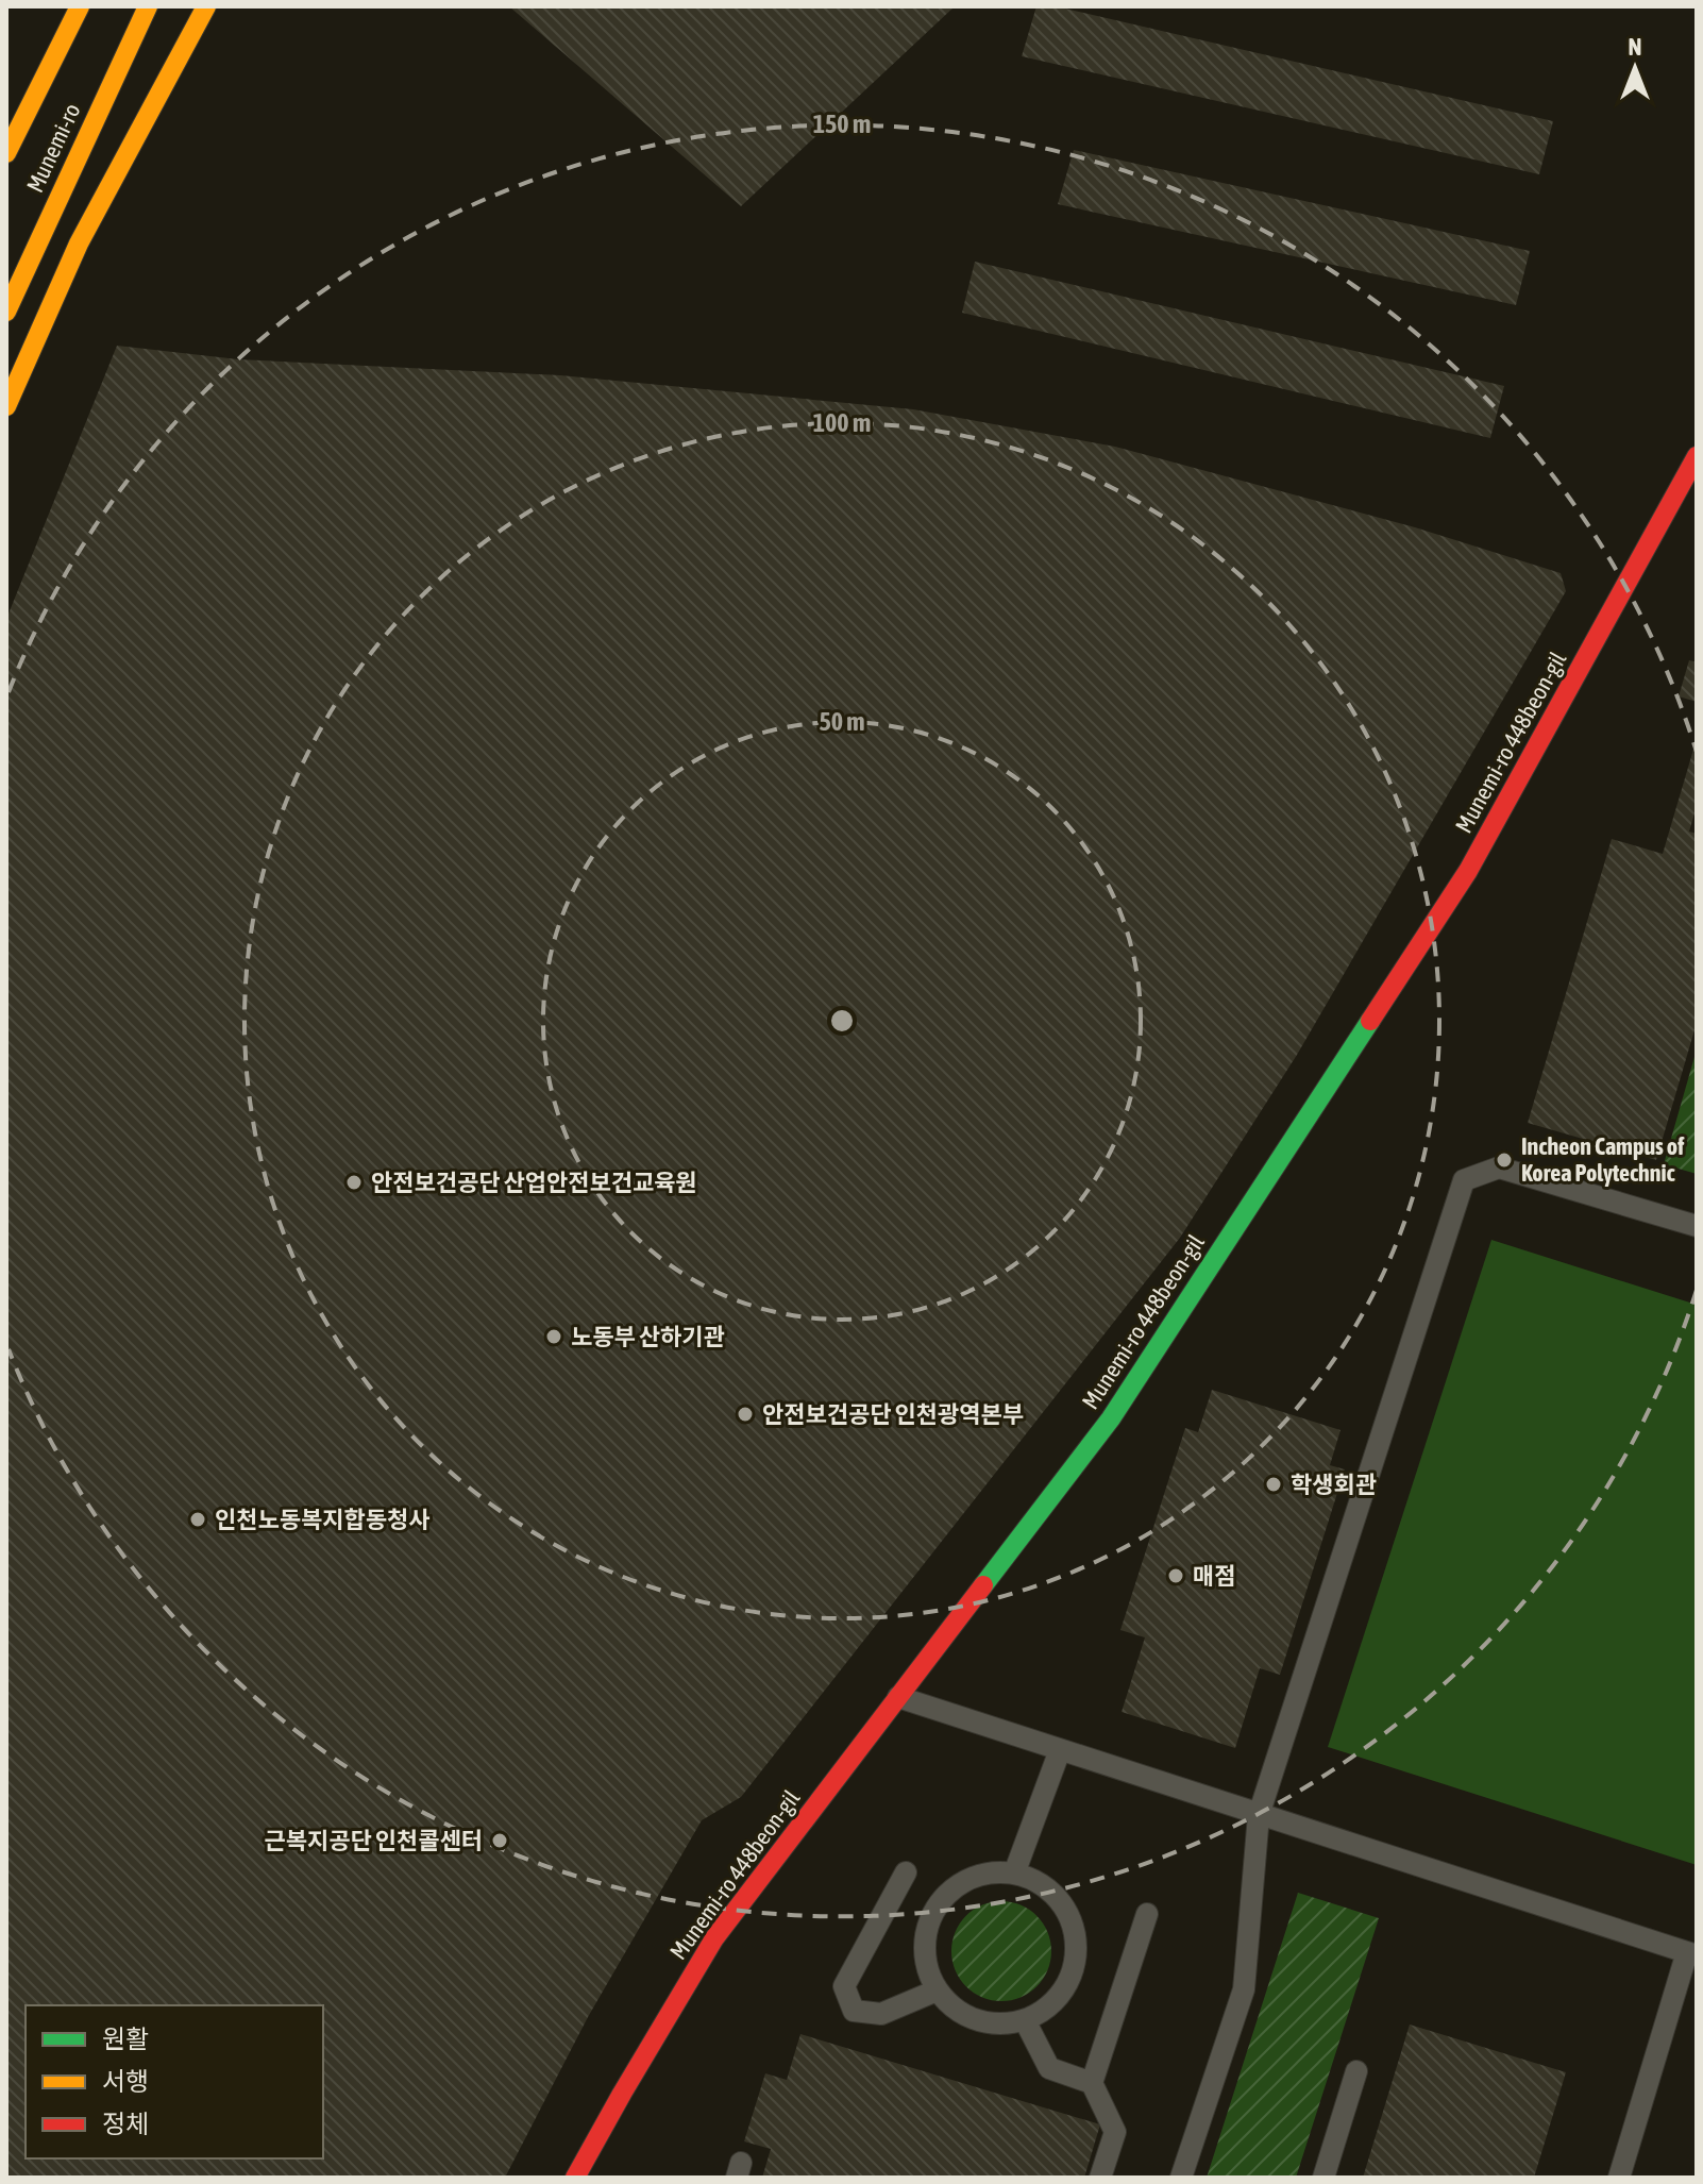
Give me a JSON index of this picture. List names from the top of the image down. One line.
{"streets":{"street":["Munemi-ro","Munemi-ro 448beon-gil"]},"places":["Incheon Campus of Korea Polytechnic","안전보건공단 산업안전보건교육원","노동부 산하기관","안전보건공단 인천광역본부","학생회관","인천노동복지합동청사","매점","근복지공단 인천콜센터"],"legend":["원활","서행","정체"],"north":"top","rings":["150 m","100 m","50 m"]}
